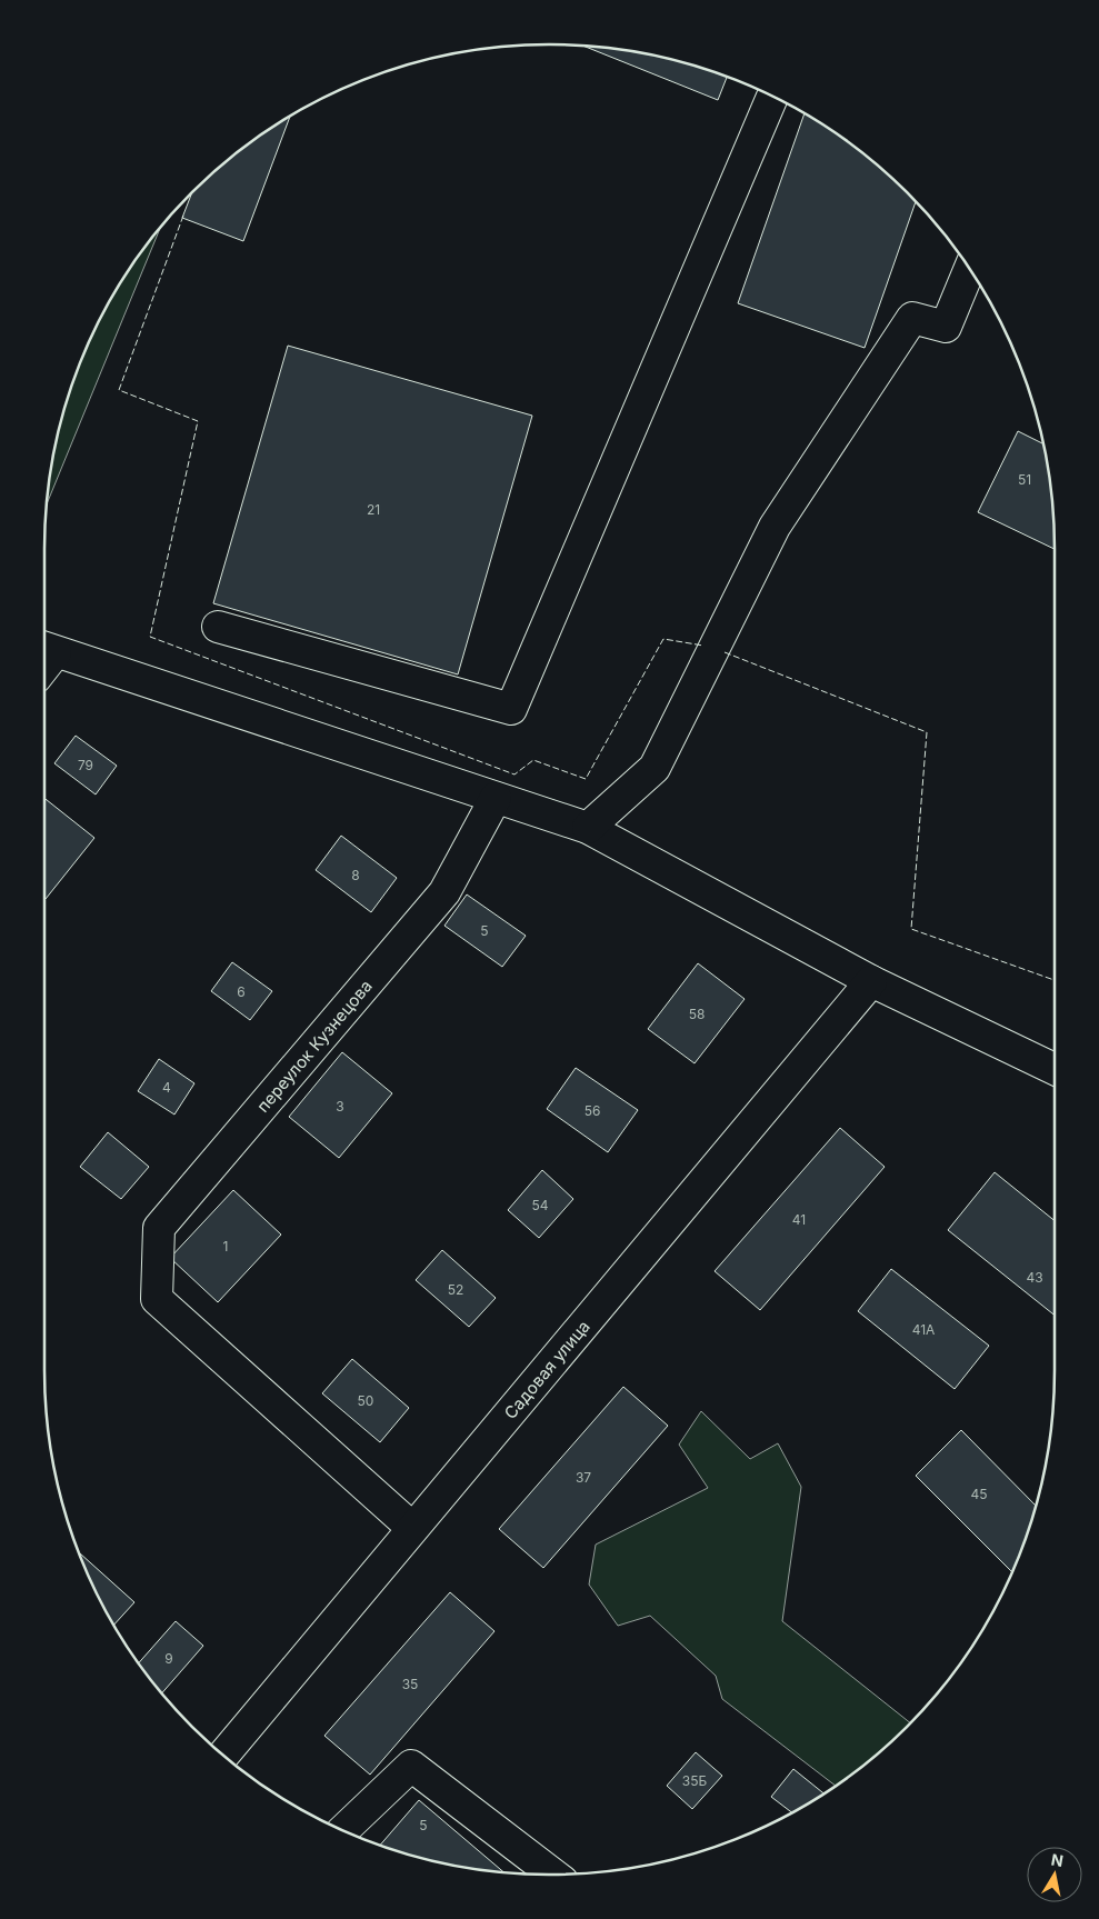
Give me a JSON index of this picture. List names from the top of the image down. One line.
{"streets":{"street":["переулок Кузнецова","Садовая улица"]},"crossings":[["переулок Кузнецова","Садовая улица"]],"house_numbers":["51","21","79","8","5","6","58","4","3","56","54","41","1","43","52","41А","50","37","45","9","35","35Б","5"],"north":"top"}
